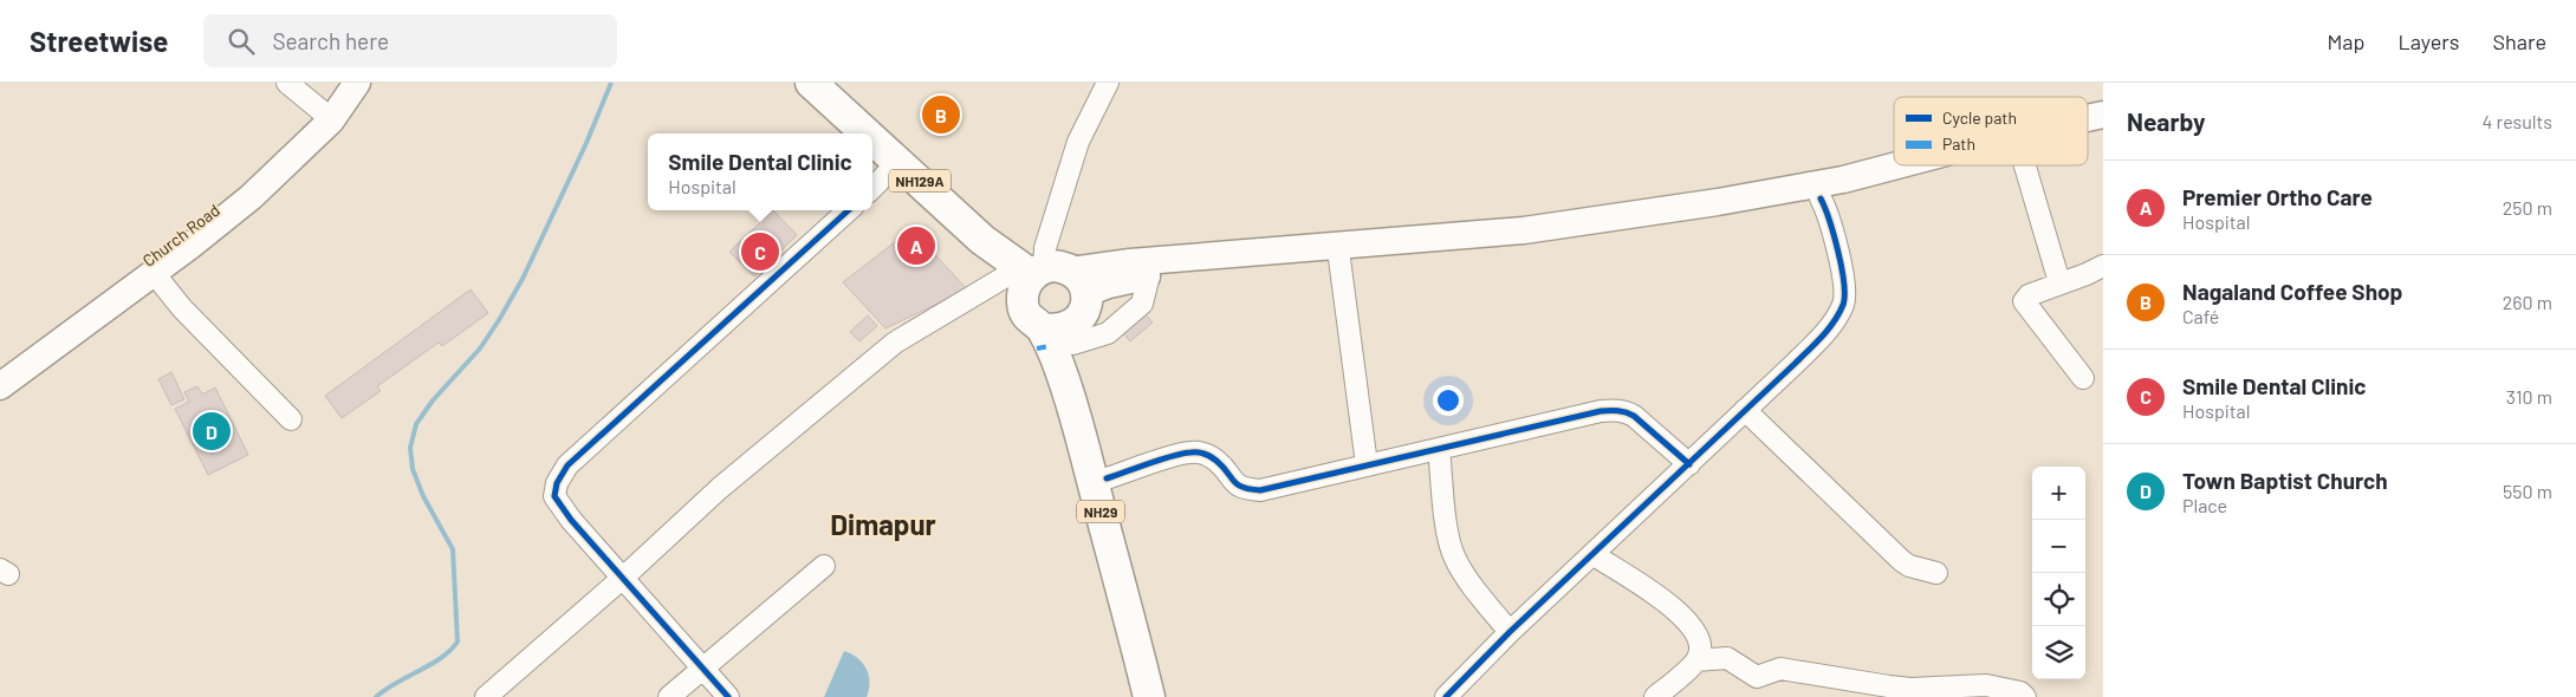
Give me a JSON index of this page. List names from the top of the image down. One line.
{"streets":{"highway":["NH129A","NH29"],"main road":["Church Road"]},"crossings":[["NH129A","NH29"]],"districts":["Dimapur"],"legend":["Cycle path","Path"],"page":{"header":"Streetwise","search":"Search here","nav":["Map","Layers","Share"],"heading":["Nearby","4 results"],"pins":["B","A","C","D"],"popup":["Smile Dental Clinic","Hospital"],"list":[{"mark":"A","name":"Premier Ortho Care","note":"Hospital","value":"250 m"},{"mark":"B","name":"Nagaland Coffee Shop","note":"Café","value":"260 m"},{"mark":"C","name":"Smile Dental Clinic","note":"Hospital","value":"310 m"},{"mark":"D","name":"Town Baptist Church","note":"Place","value":"550 m"}],"map_buttons":["+","−"]}}
